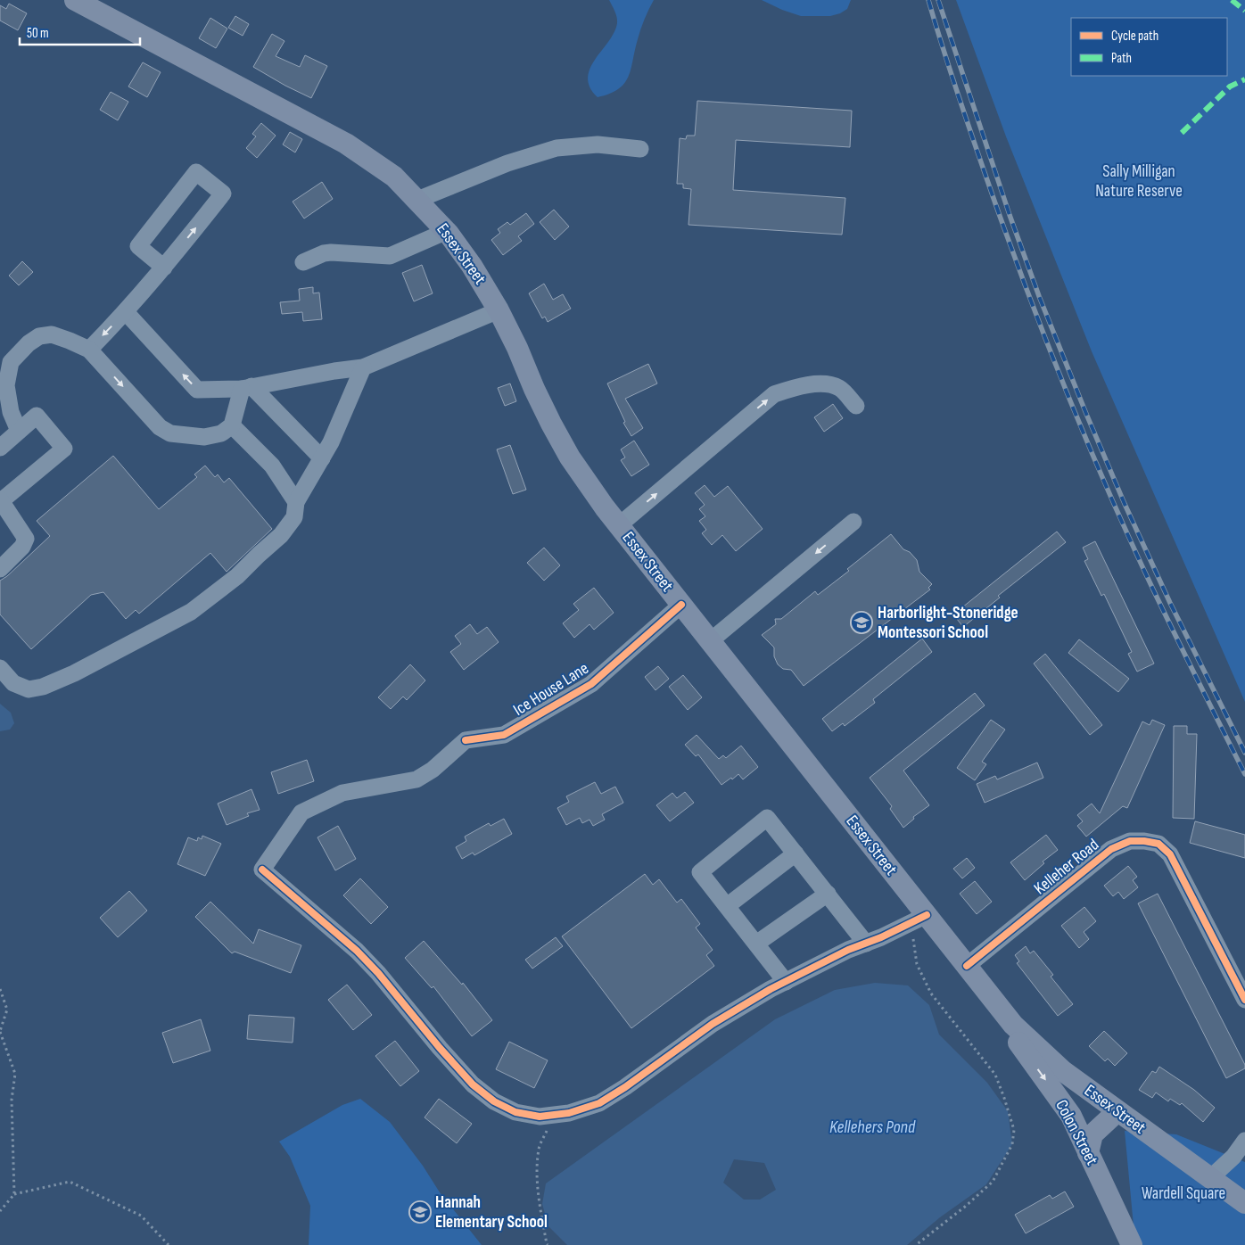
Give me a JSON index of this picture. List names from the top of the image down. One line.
{"streets":{"main road":["Essex Street","Colon Street"],"street":["Ice House Lane","Kelleher Road"]},"crossings":[["Essex Street","Ice House Lane"],["Essex Street","Kelleher Road"],["Essex Street","Colon Street"]],"one_way":["Colon Street"],"water":["Kellehers Pond"],"parks":["Sally Milligan Nature Reserve","Wardell Square"],"places":{"school or university":["Harborlight-Stoneridge Montessori School","Hannah Elementary School"]},"legend":["Cycle path","Path"],"scale_bar":"50 m"}
